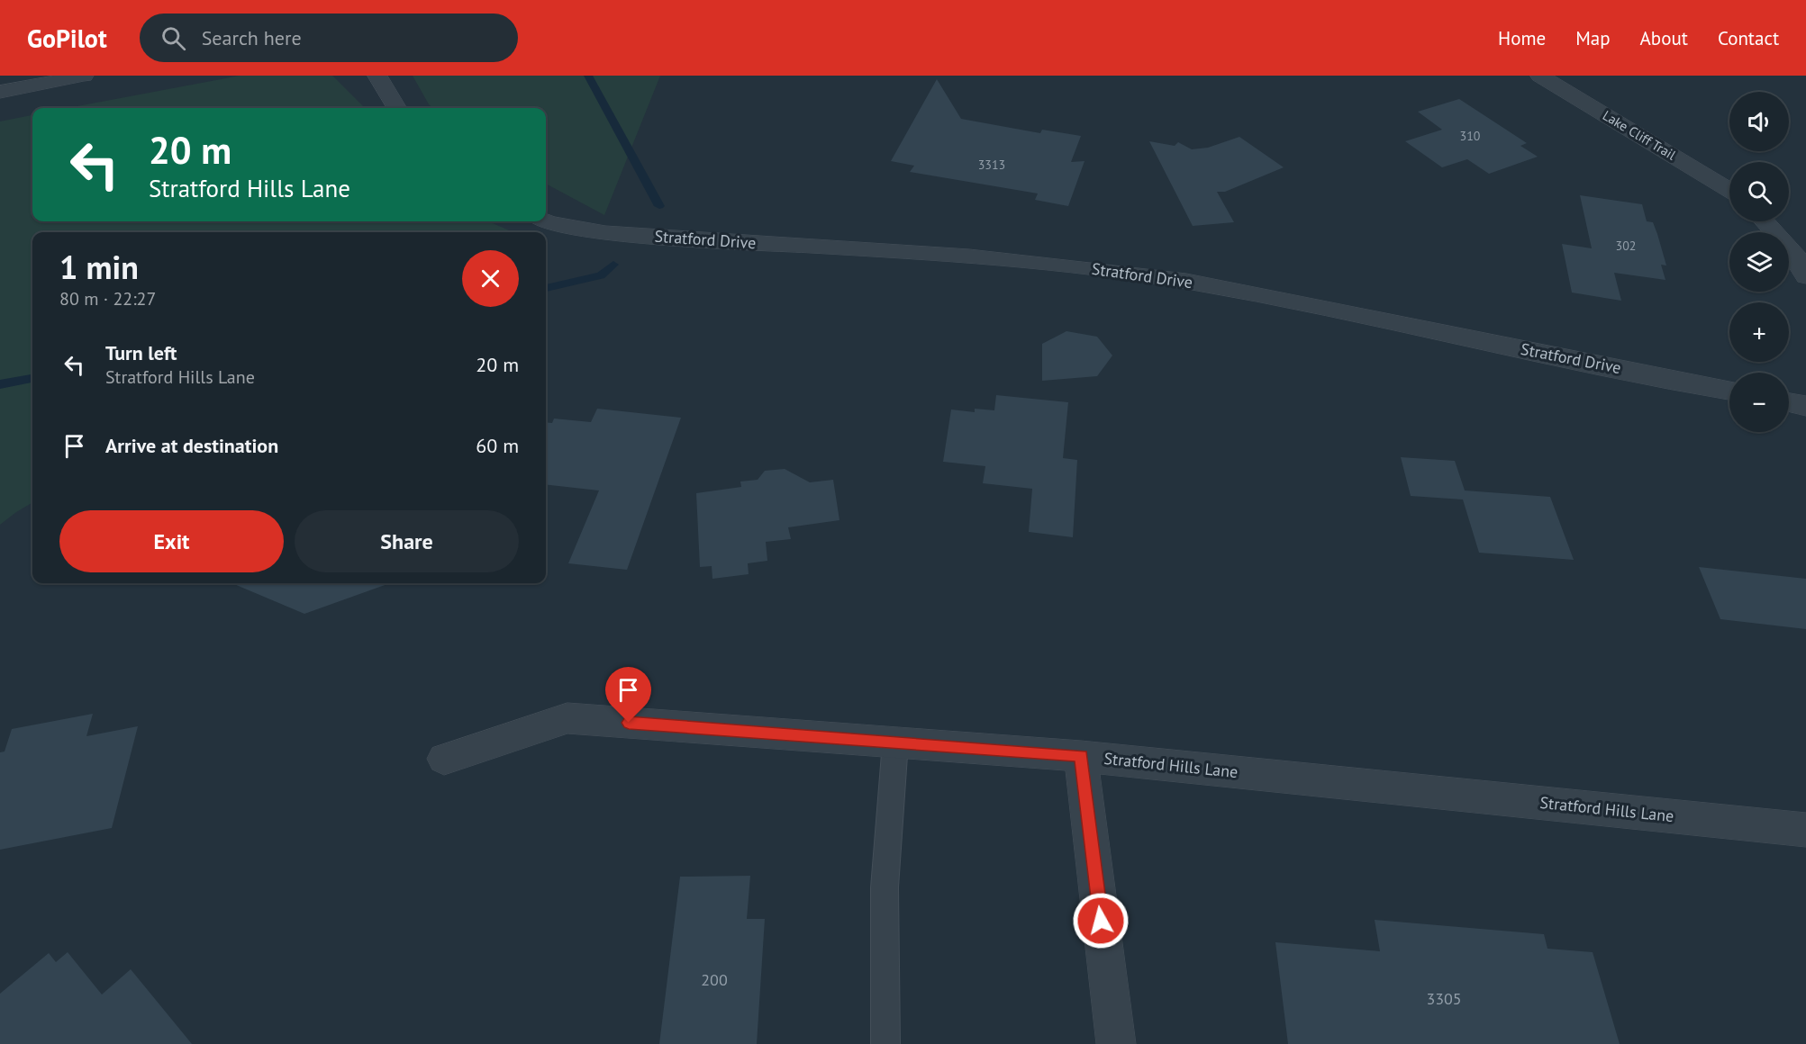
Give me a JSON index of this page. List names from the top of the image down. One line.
{"streets":{"street":["Lake Cliff Trail","Stratford Drive","Stratford Hills Lane"]},"house_numbers":["310","3313","302","200","3305"],"page":{"header":"GoPilot","search":"Search here","nav":["Home","Map","About","Contact"],"map_buttons":["+","−"],"turn":["20 m","Stratford Hills Lane"],"heading":["1 min","80 m · 22:27"],"list":[{"name":"Turn left","note":"Stratford Hills Lane","value":"20 m"},{"name":"Arrive at destination","value":"60 m"}],"buttons":["Exit","Share"]}}
